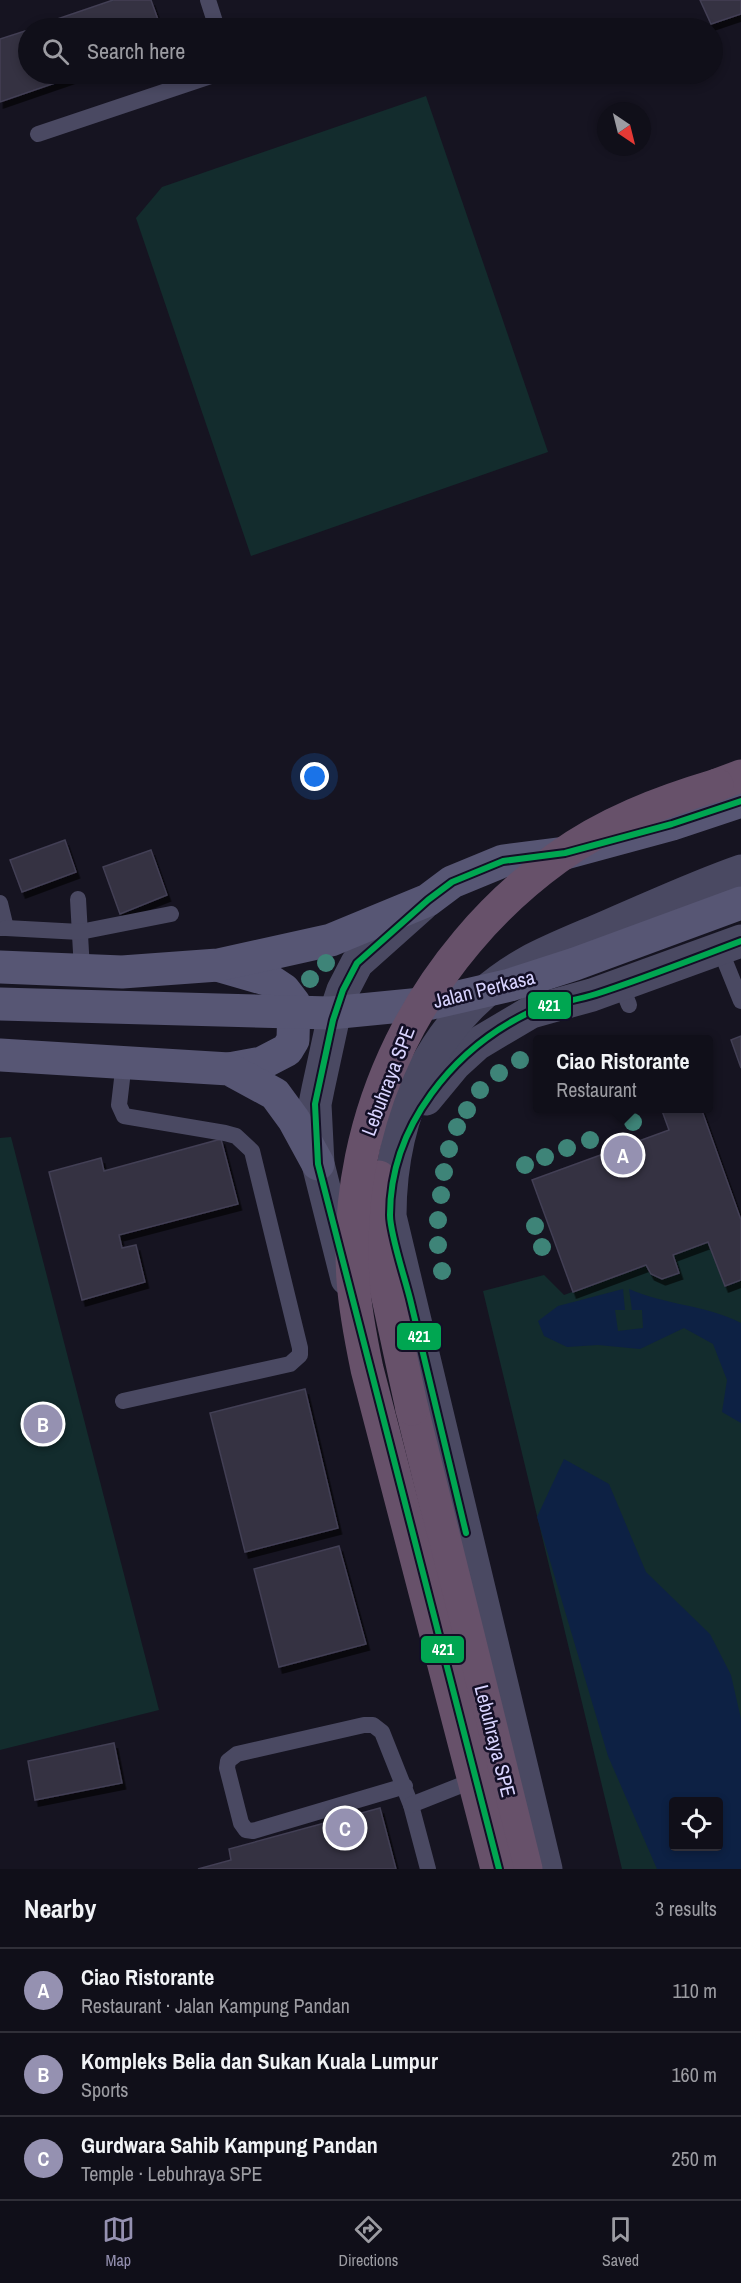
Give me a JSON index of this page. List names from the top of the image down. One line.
{"streets":{"highway":["Lebuhraya SPE"],"main road":["Jalan Perkasa"]},"lines":["transit line 421"],"north":"bottom right","page":{"search":"Search here","popup":["Ciao Ristorante","Restaurant"],"pins":["A","B","C"],"heading":["Nearby","3 results"],"list":[{"mark":"A","name":"Ciao Ristorante","note":"Restaurant · Jalan Kampung Pandan","value":"110 m"},{"mark":"B","name":"Kompleks Belia dan Sukan Kuala Lumpur","note":"Sports","value":"160 m"},{"mark":"C","name":"Gurdwara Sahib Kampung Pandan","note":"Temple · Lebuhraya SPE","value":"250 m"}],"nav":["Map","Directions","Saved"]}}
